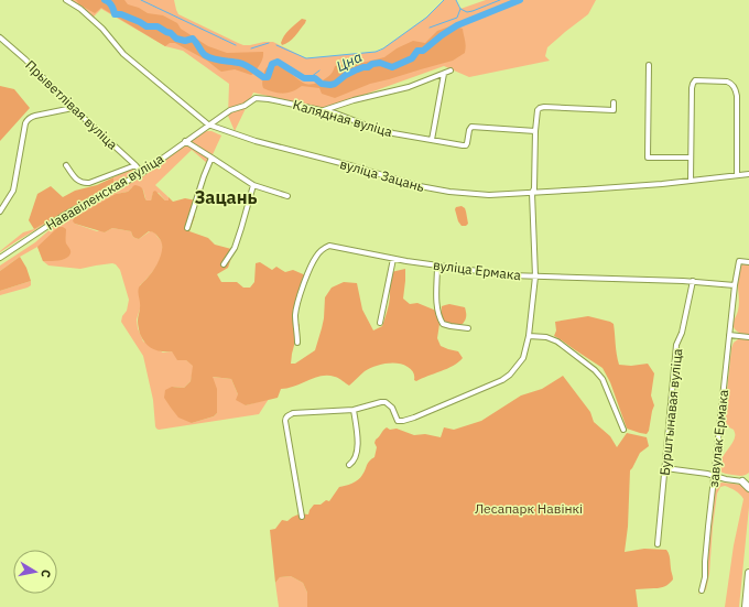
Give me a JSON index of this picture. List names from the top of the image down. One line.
{"streets":{"street":["Прыветлівая вуліца","Калядная вуліца","вуліца Зацань","Нававіленская вуліца","вуліца Ермака","Бурштынавая вуліца","завулак Ермака"]},"crossings":[["Прыветлівая вуліца","Нававіленская вуліца"],["Калядная вуліца","вуліца Зацань"],["Калядная вуліца","Нававіленская вуліца"],["вуліца Зацань","Нававіленская вуліца"],["вуліца Ермака","Бурштынавая вуліца"],["вуліца Ермака","завулак Ермака"]],"districts":["Зацань"],"water":["Цна"],"parks":["Лесапарк Навінкі"],"north":"right"}
